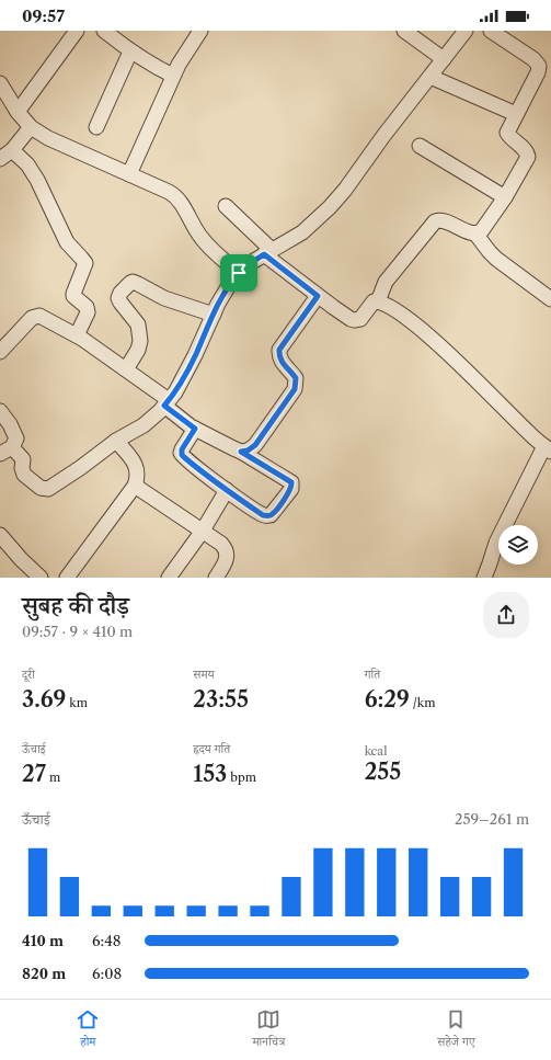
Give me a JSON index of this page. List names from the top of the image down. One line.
{"page":{"status":"09:57","heading":["सुबह की दौड़","09:57 · 9 × 410 m"],"stats":[["दूरी","3.69 km"],["समय","23:55"],["गति","6:29 /km"],["ऊँचाई","27 m"],["हृदय गति","153 bpm"],["kcal","255"]],"chart":["ऊँचाई","259–261 m"],"list":[{"name":"410 m","note":"6:48"},{"name":"820 m","note":"6:08"}],"tabs":["होम","मानचित्र","सहेजे गए"]}}
